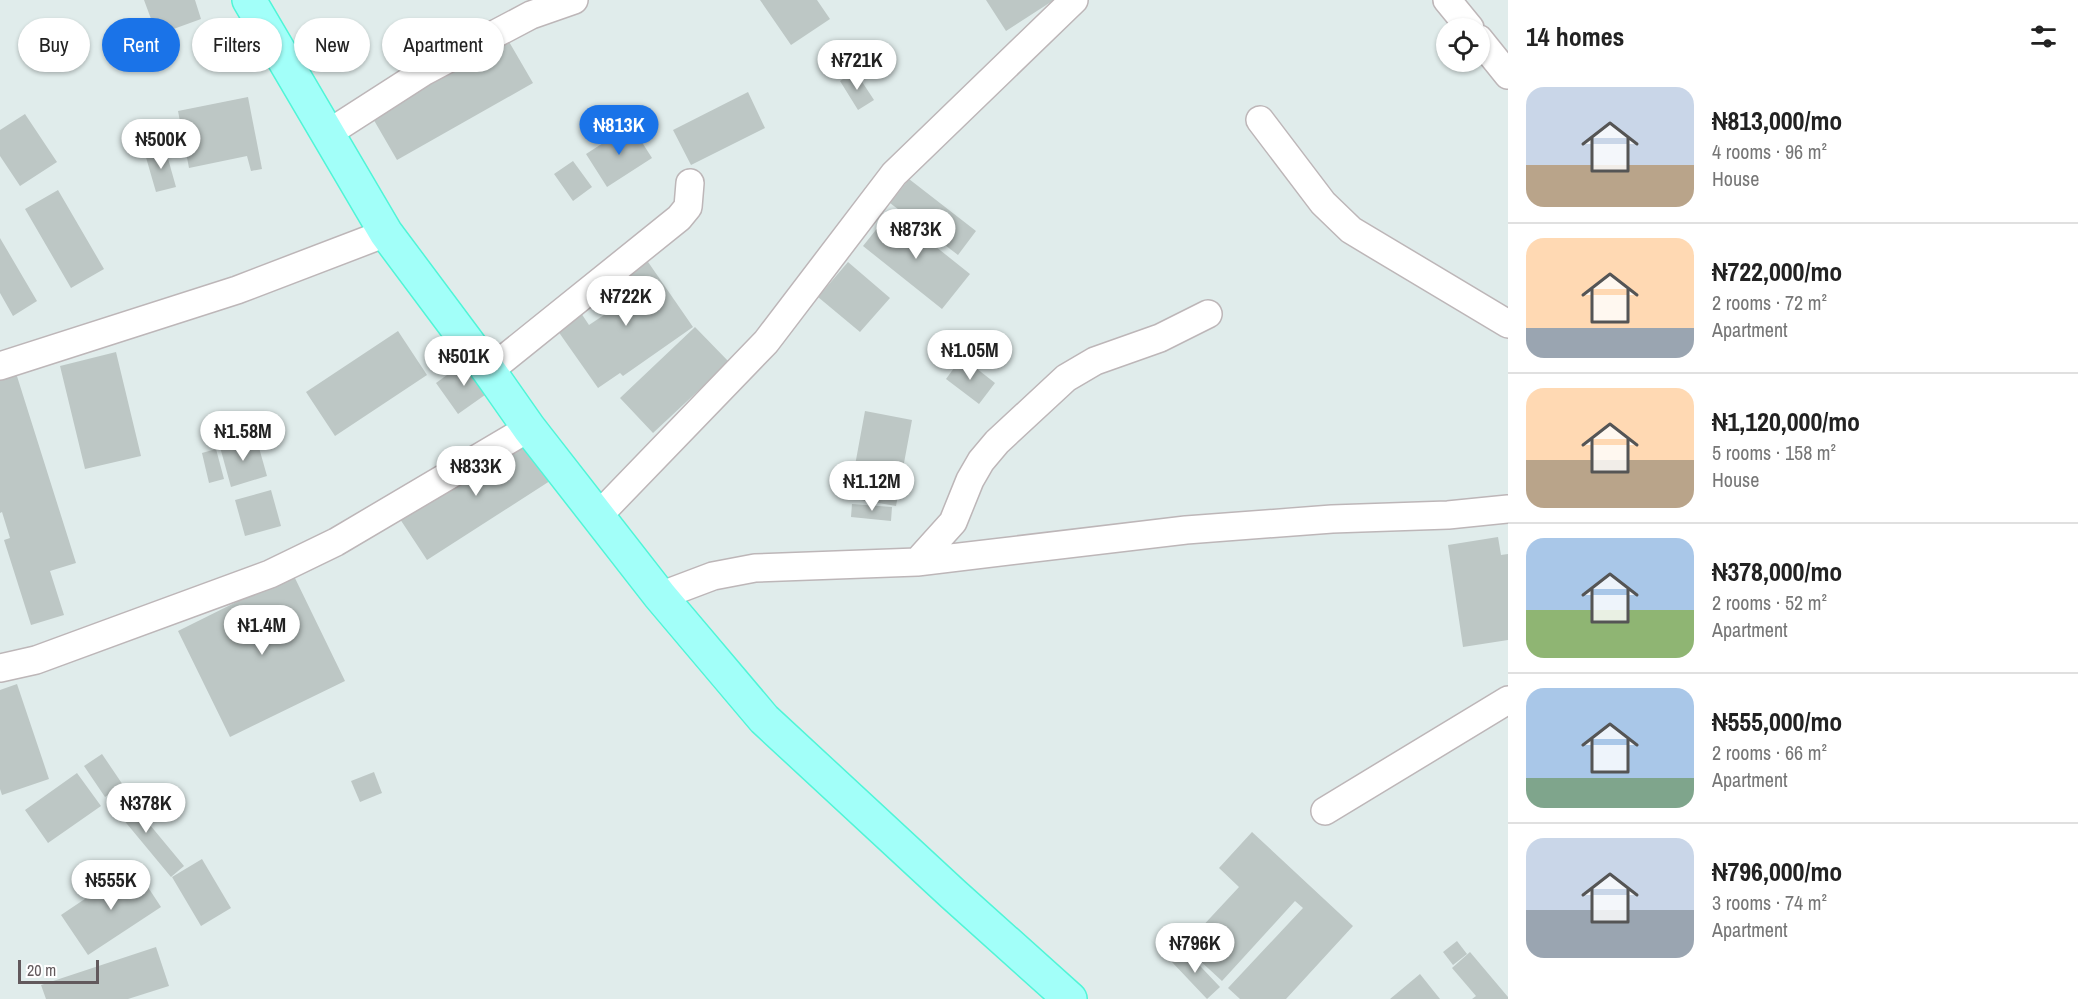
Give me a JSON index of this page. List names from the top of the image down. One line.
{"scale_bar":"20 m","page":{"heading":"14 homes","chip":["Buy","Rent","Filters","New","Apartment"],"price":["₦721K","₦813K","₦500K","₦873K","₦722K","₦1.05M","₦501K","₦1.58M","₦833K","₦1.12M","₦1.4M","₦378K","₦555K","₦796K"],"list":[{"name":"₦813,000/mo","note":"4 rooms · 96 m² · House"},{"name":"₦722,000/mo","note":"2 rooms · 72 m² · Apartment"},{"name":"₦1,120,000/mo","note":"5 rooms · 158 m² · House"},{"name":"₦378,000/mo","note":"2 rooms · 52 m² · Apartment"},{"name":"₦555,000/mo","note":"2 rooms · 66 m² · Apartment"},{"name":"₦796,000/mo","note":"3 rooms · 74 m² · Apartment"}],"scale":"20 m"}}
